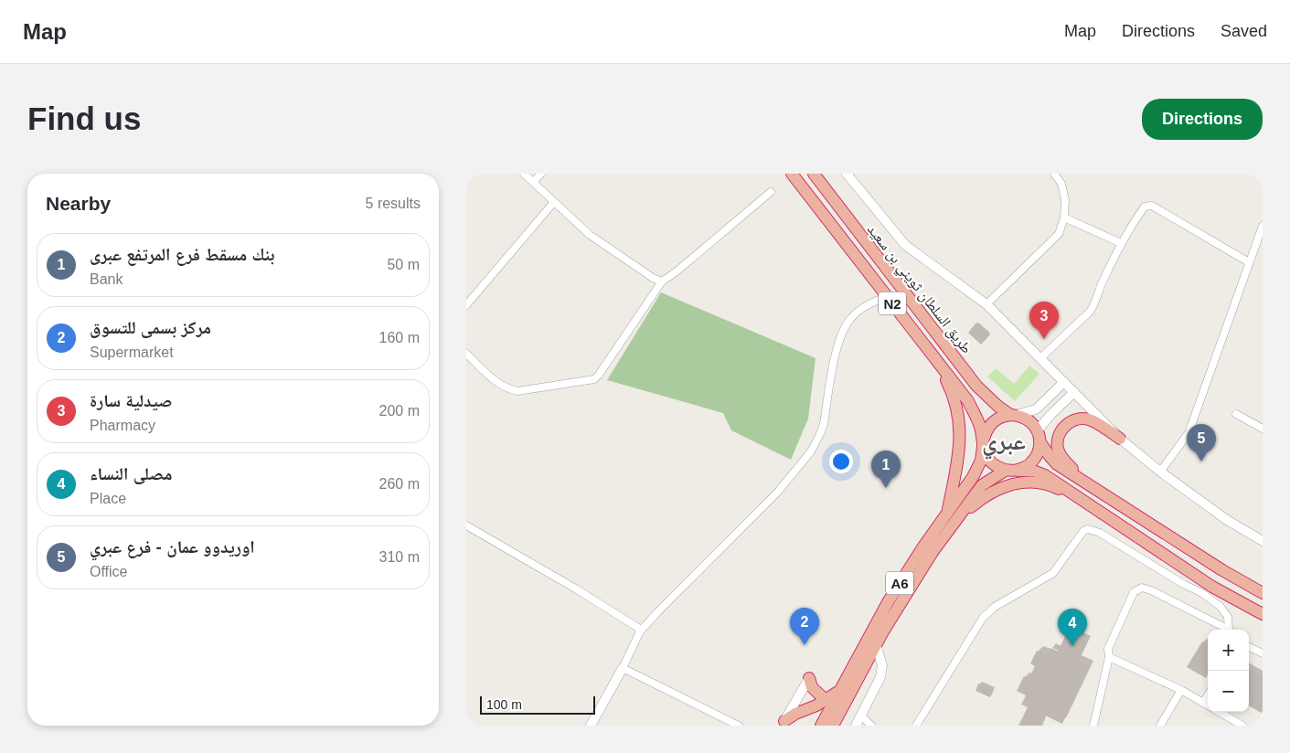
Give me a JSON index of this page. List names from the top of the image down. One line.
{"streets":{"highway":["طريق السلطان ثويني بن سعيد","N2","A6"]},"crossings":[["طريق السلطان ثويني بن سعيد","N2"],["طريق السلطان ثويني بن سعيد","A6"],["N2","A6"]],"districts":["عبري"],"scale_bar":"100 m","page":{"header":"Map","nav":["Map","Directions","Saved"],"buttons":"Directions","title":"Find us","heading":["Nearby","5 results"],"list":[{"mark":"1","name":"بنك مسقط فرع المرتفع عبرى","note":"Bank","value":"50 m"},{"mark":"2","name":"مركز بسمى للتسوق","note":"Supermarket","value":"160 m"},{"mark":"3","name":"صيدلية سارة","note":"Pharmacy","value":"200 m"},{"mark":"4","name":"مصلى النساء","note":"Place","value":"260 m"},{"mark":"5","name":"اوريدوو عمان - فرع عبري","note":"Office","value":"310 m"}],"pins":["3","5","1","2","4"],"map_buttons":["+","−"],"scale":"100 m"}}
